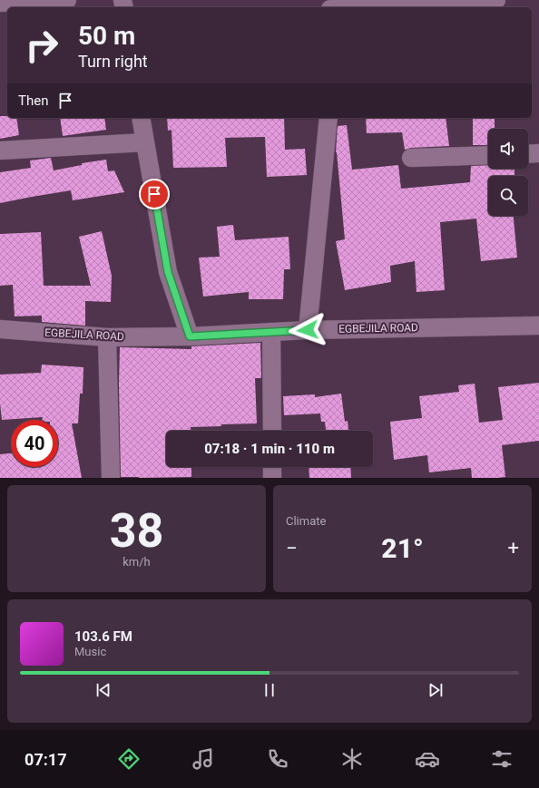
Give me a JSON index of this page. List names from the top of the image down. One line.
{"streets":{"street":["EGBEJILA ROAD"]},"page":{"turn":["50 m","Turn right"],"then":"Then","limit":"40","trip":"07:18 · 1 min · 110 m","tile":[["38","km/h"],"Climate"],"heat":["−","21°","+"],"song":["103.6 FM","Music"],"tabs":"07:17"}}
